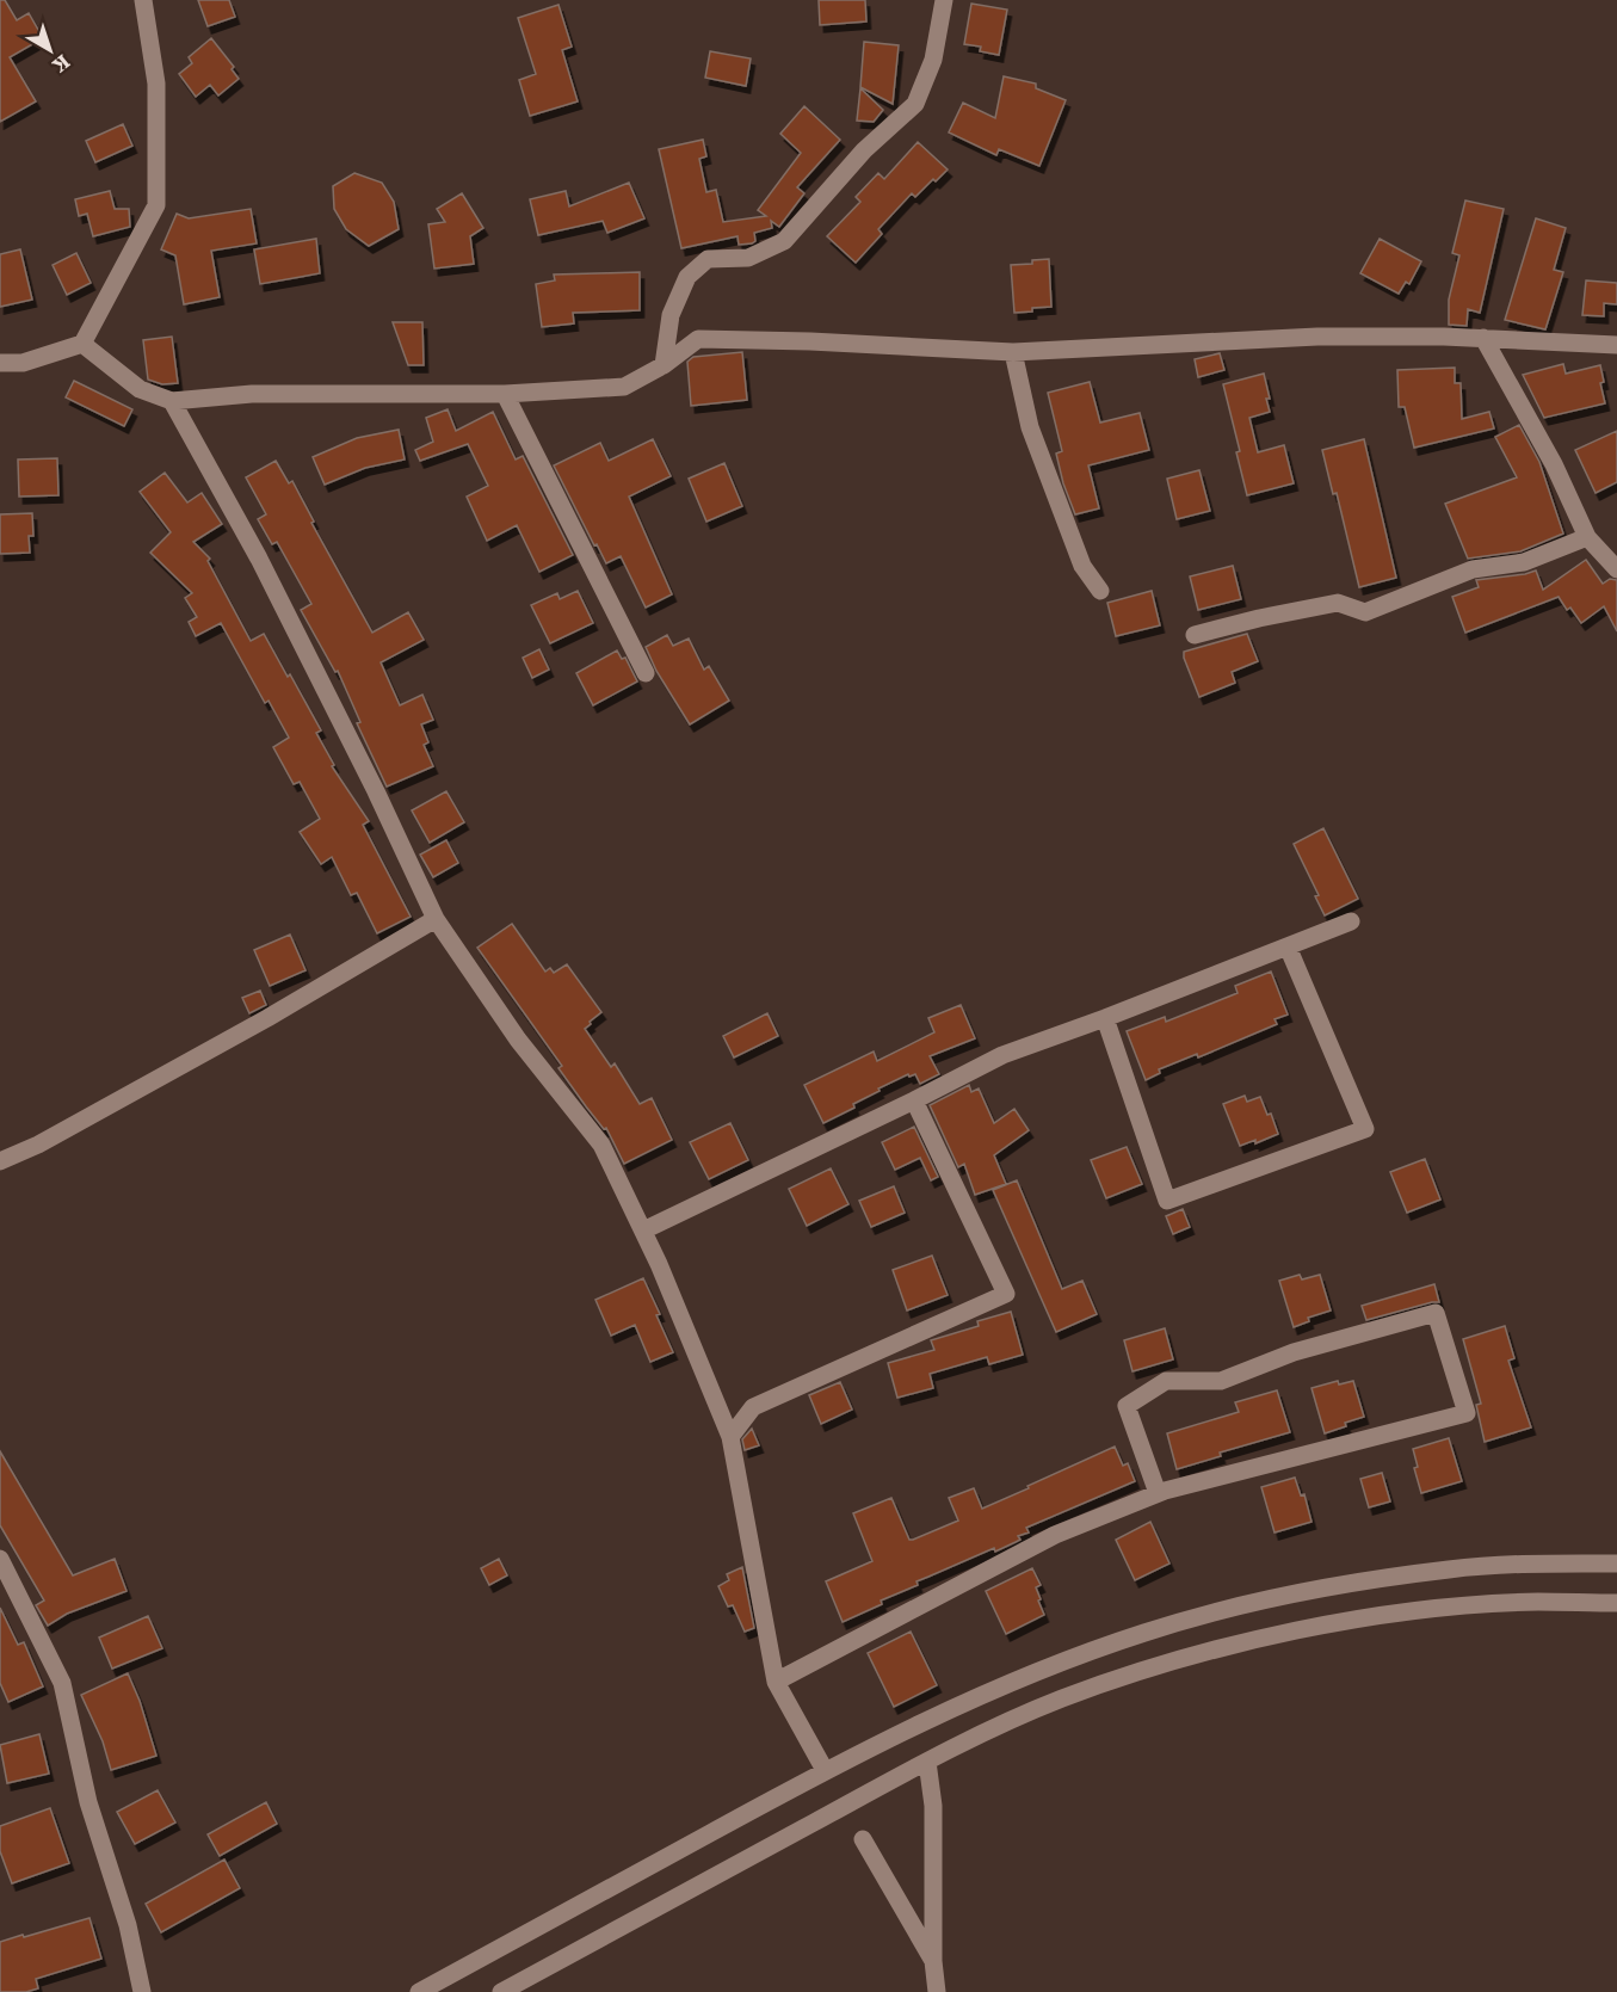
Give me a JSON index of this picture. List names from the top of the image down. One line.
{"north":"bottom right"}
